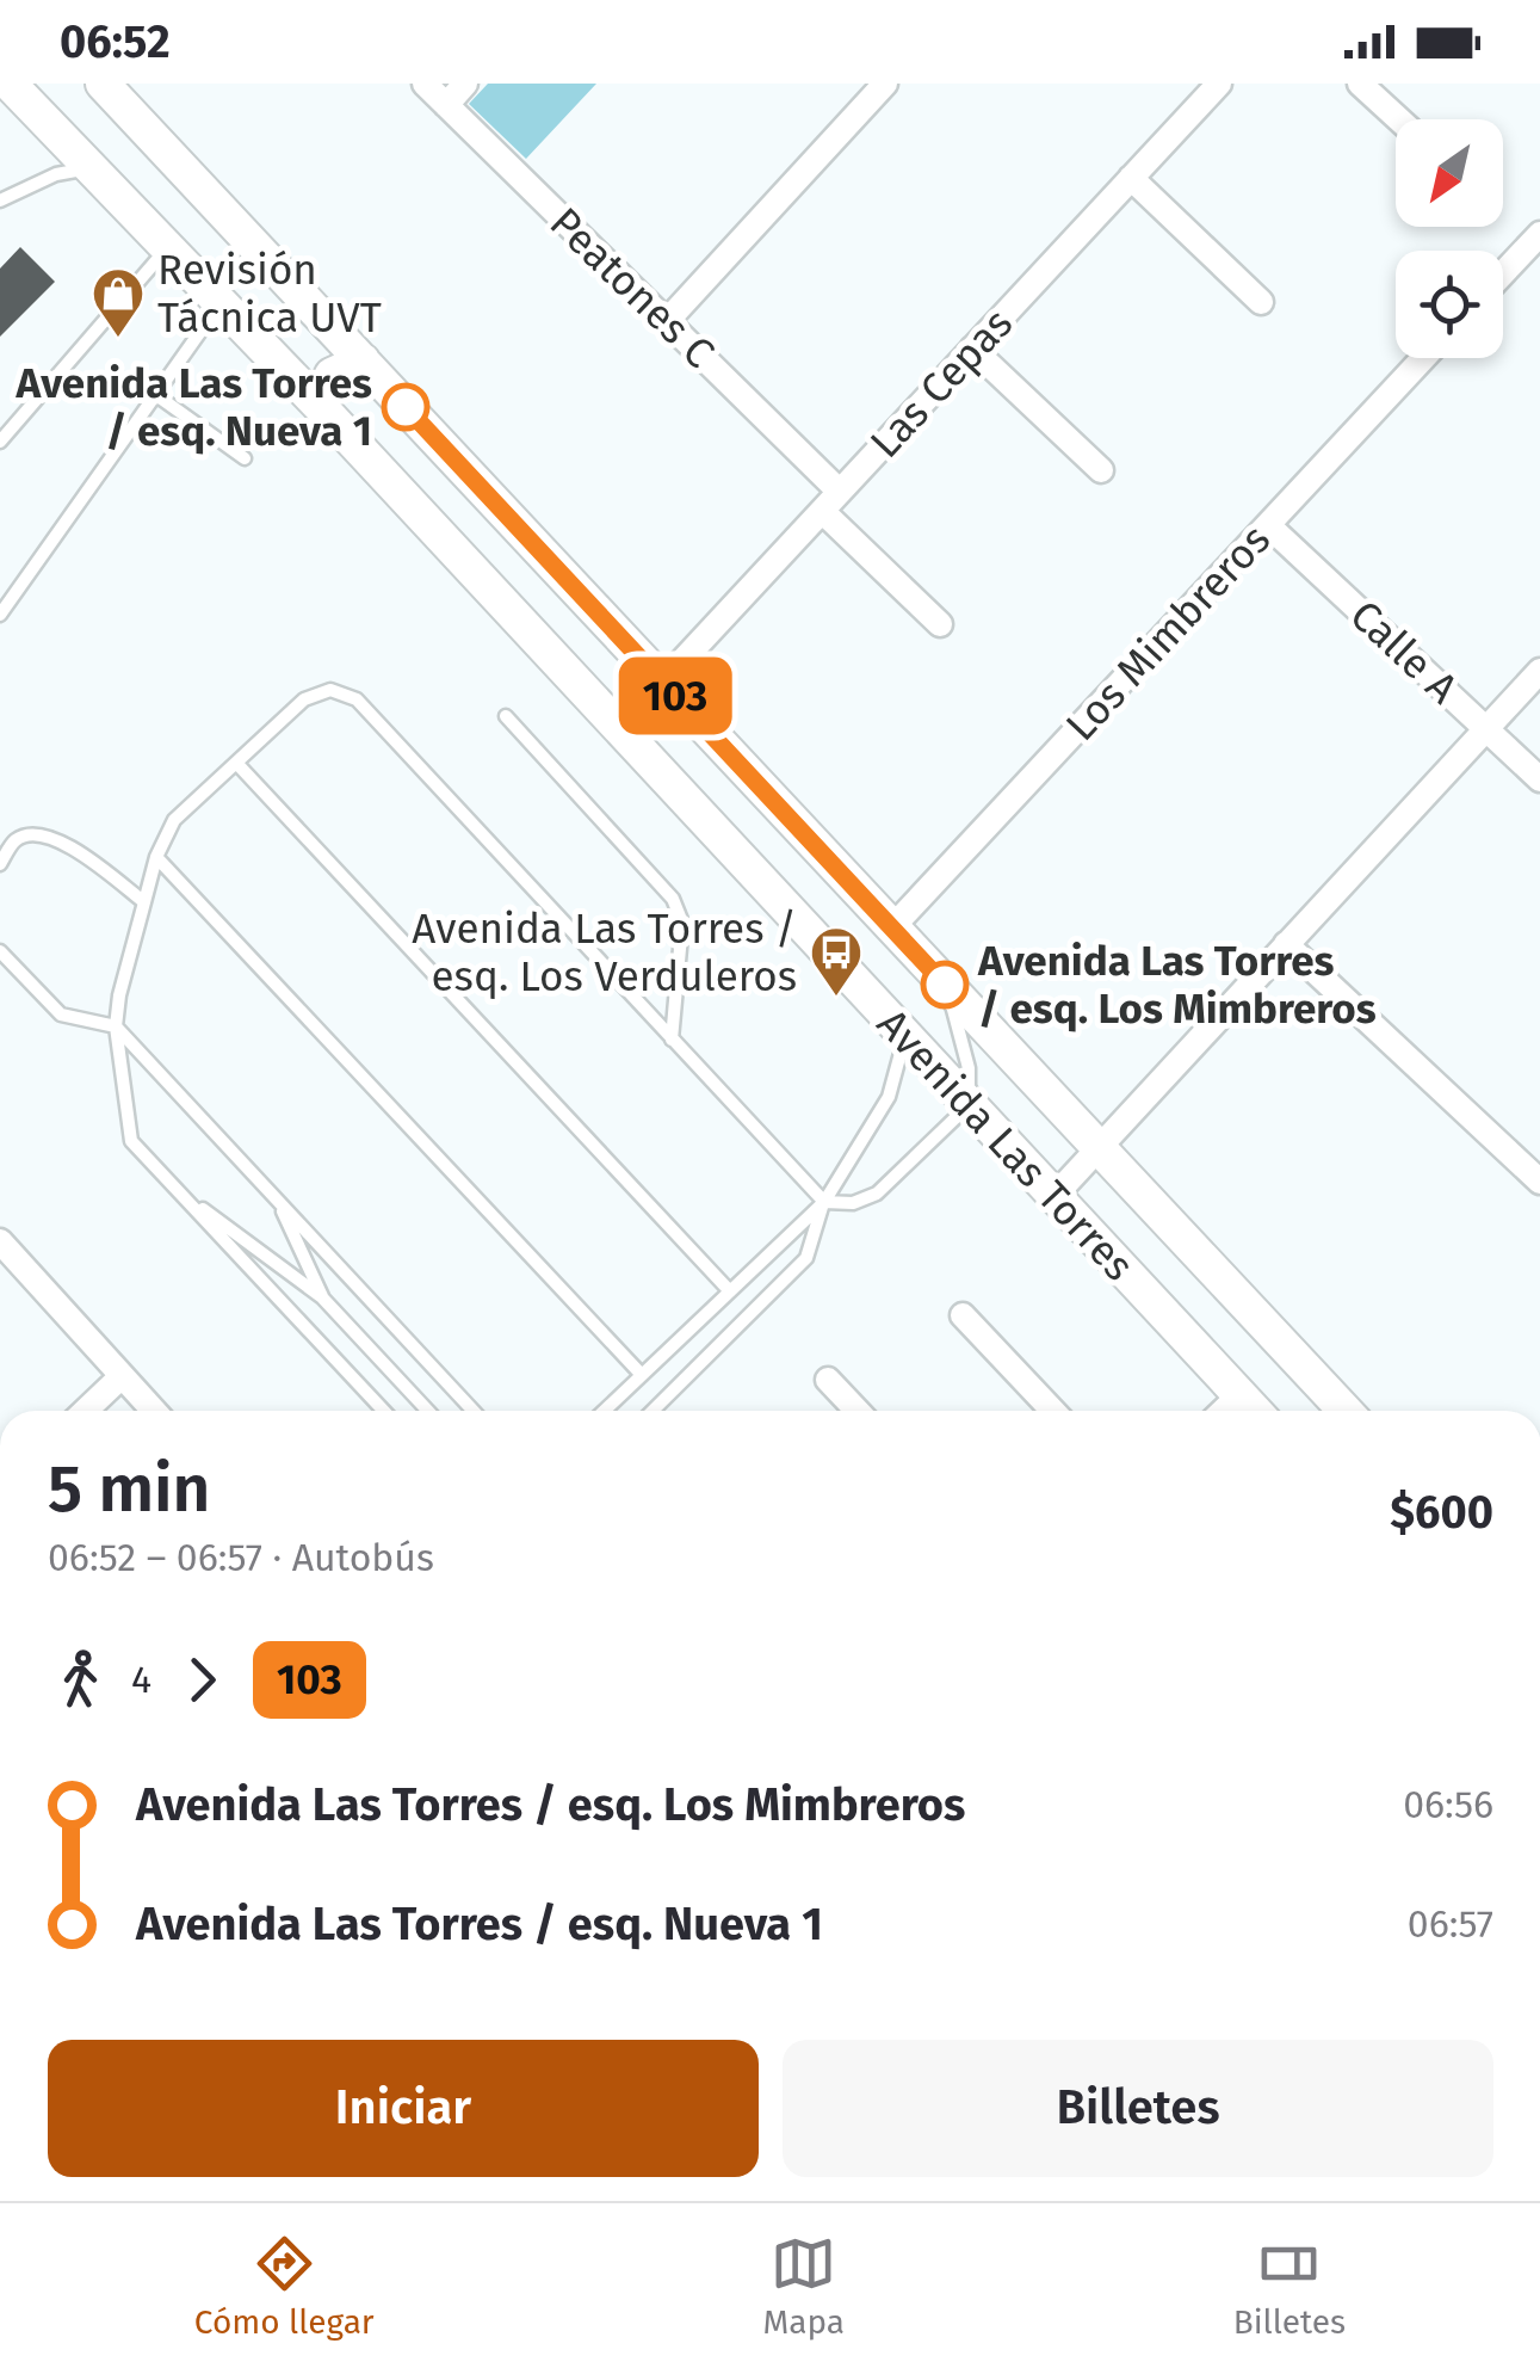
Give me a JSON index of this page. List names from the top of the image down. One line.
{"streets":{"main road":["Avenida Las Torres"],"street":["Peatones C","Las Cepas","Los Mimbreros","Calle A"]},"crossings":[["Peatones C","Las Cepas"],["Las Cepas","Avenida Las Torres"],["Los Mimbreros","Calle A"],["Los Mimbreros","Avenida Las Torres"]],"places":{"shop":["Revisión Tácnica UVT"],"other":["Avenida Las Torres / esq. Nueva 1","Avenida Las Torres / esq. Los Mimbreros"],"bus stop":["Avenida Las Torres / esq. Los Verduleros"]},"lines":["bus line 103"],"north":"bottom left","page":{"status":"06:52","on_map":"103","heading":["5 min","06:52 – 06:57 · Autobús","$600"],"legs":["4","103"],"list":[{"name":"Avenida Las Torres / esq. Los Mimbreros","value":"06:56"},{"name":"Avenida Las Torres / esq. Nueva 1","value":"06:57"}],"buttons":["Iniciar","Billetes"],"tabs":["Cómo llegar","Mapa","Billetes"]}}
